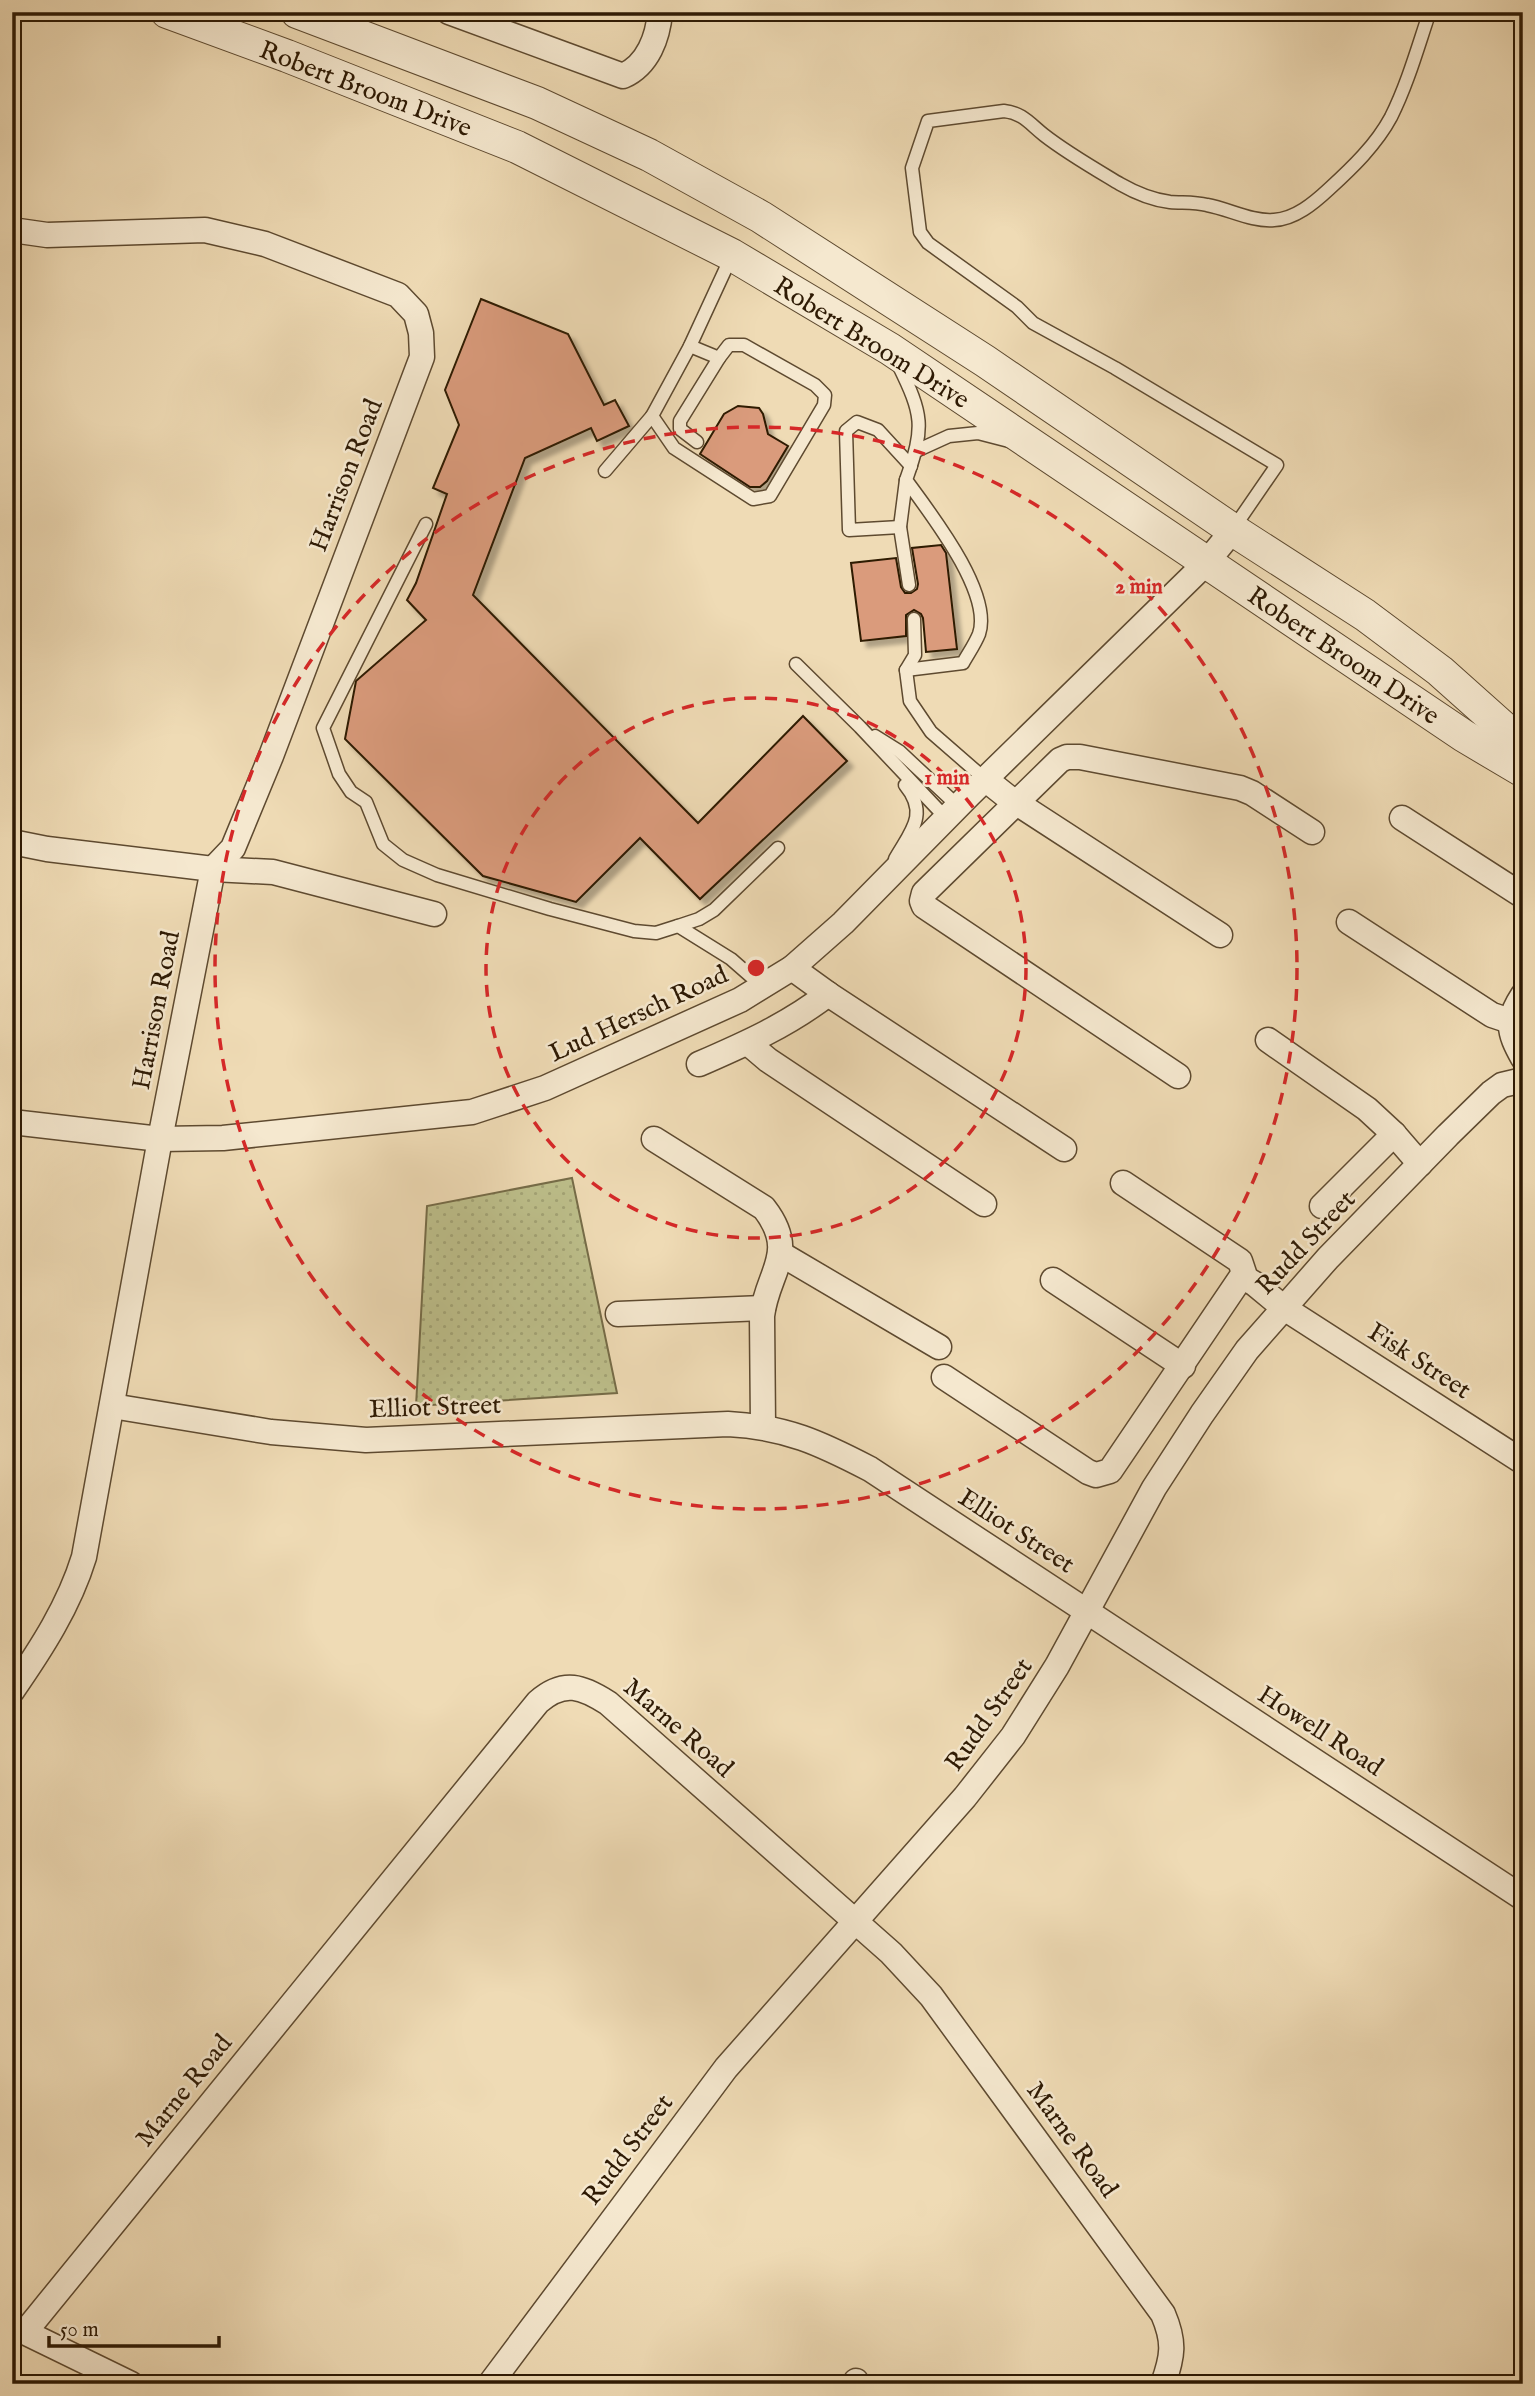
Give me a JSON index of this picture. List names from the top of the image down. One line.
{"streets":{"street":["Robert Broom Drive","Harrison Road","Lud Hersch Road","Rudd Street","Fisk Street","Elliot Street","Marne Road","Howell Road"]},"crossings":[["Robert Broom Drive","Lud Hersch Road"],["Harrison Road","Lud Hersch Road"],["Harrison Road","Elliot Street"],["Rudd Street","Fisk Street"],["Rudd Street","Elliot Street"],["Rudd Street","Marne Road"],["Rudd Street","Howell Road"],["Elliot Street","Howell Road"]],"scale_bar":"50 m","rings":["2 min","1 min"]}
